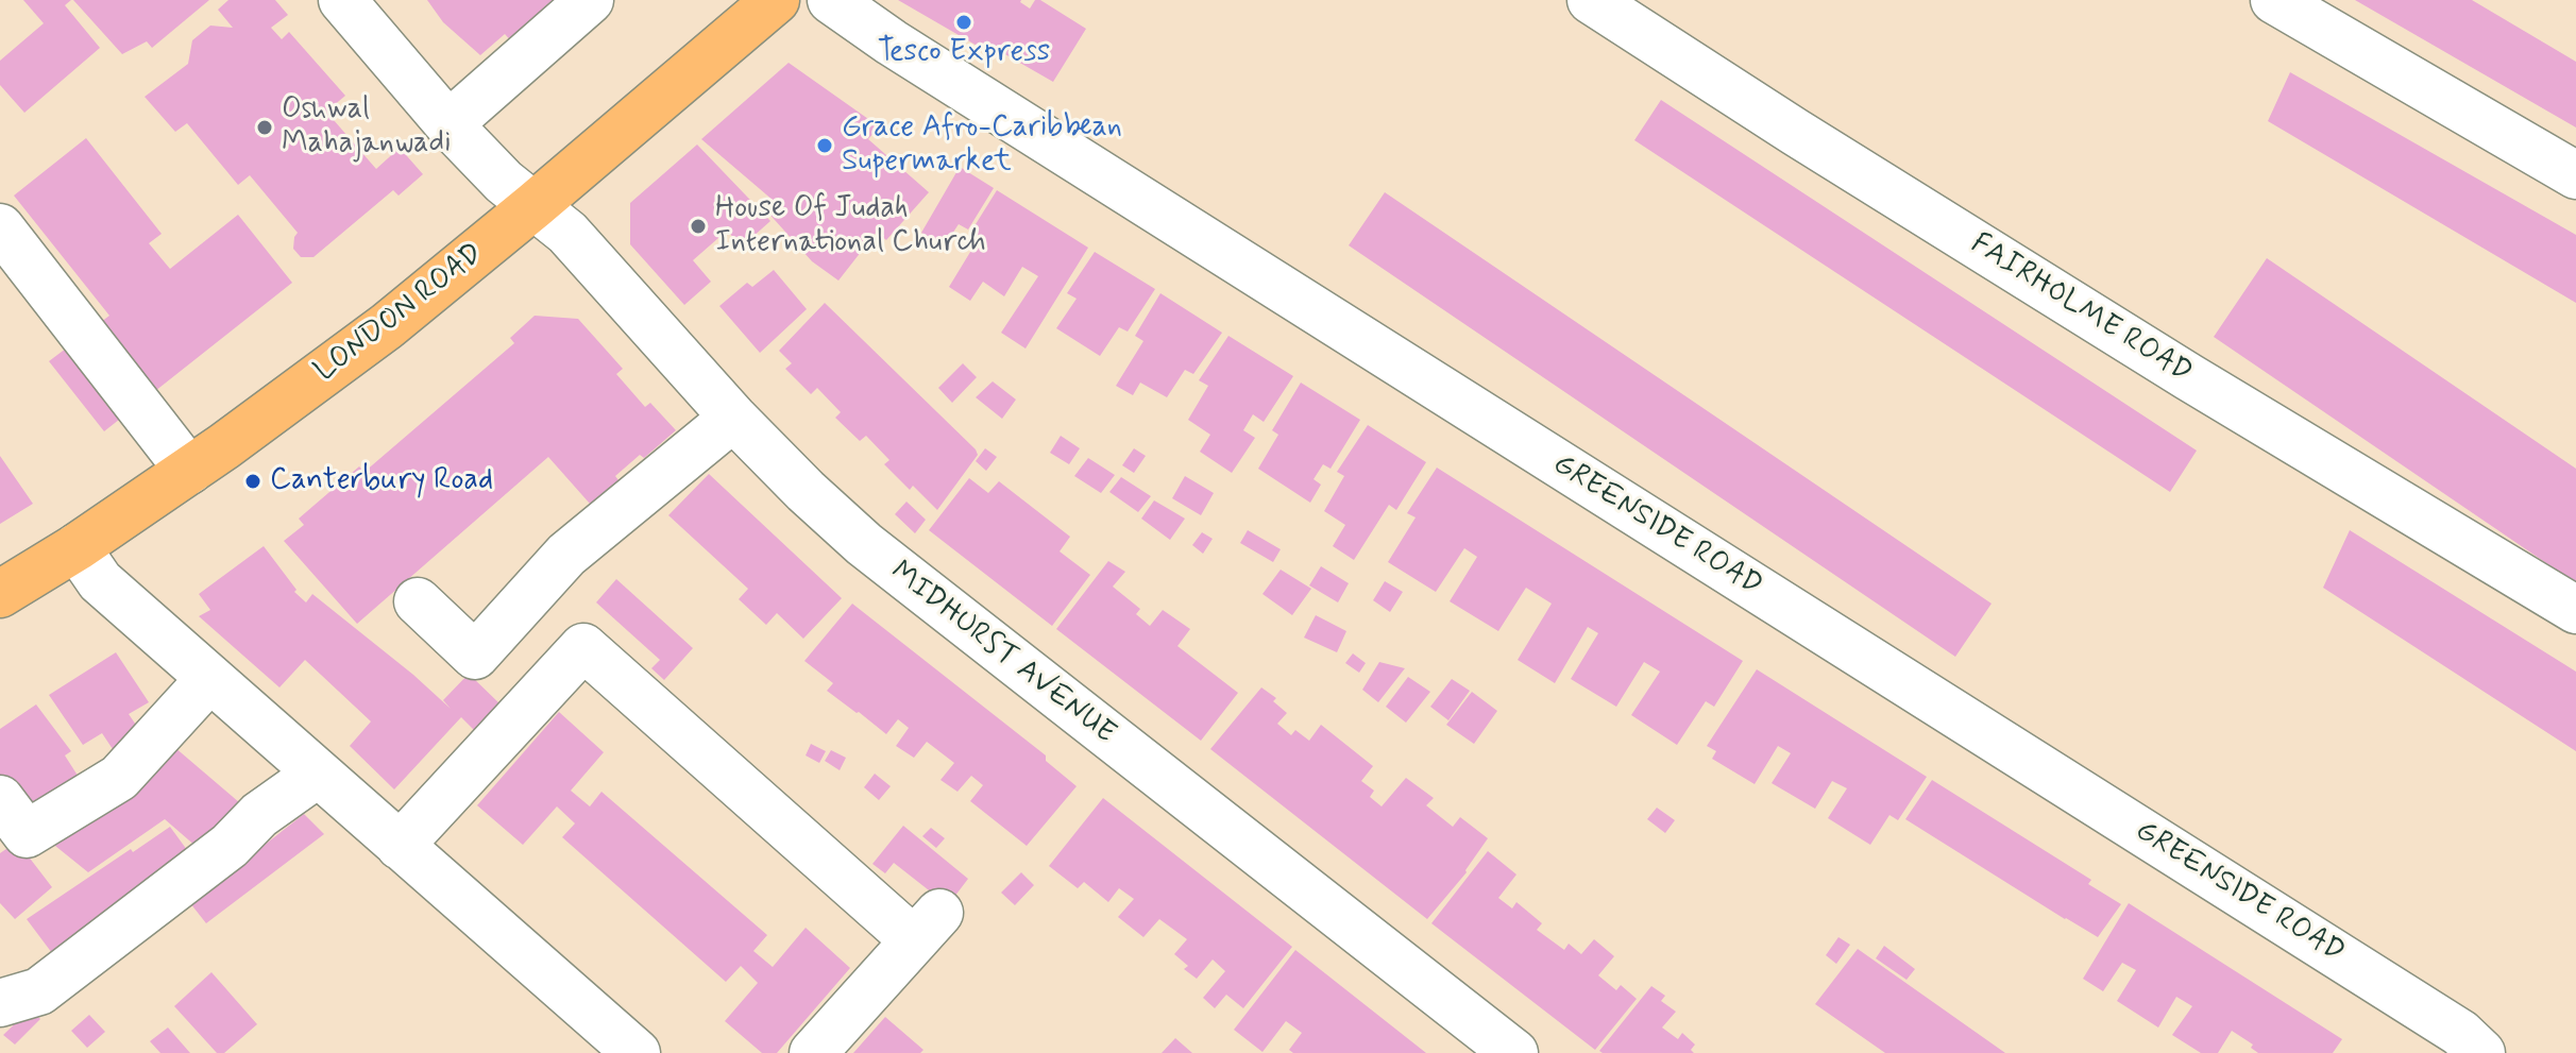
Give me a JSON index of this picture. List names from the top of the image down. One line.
{"streets":{"main road":["LONDON ROAD"],"street":["FAIRHOLME ROAD","GREENSIDE ROAD","MIDHURST AVENUE"]},"crossings":[["LONDON ROAD","MIDHURST AVENUE"]],"places":["Tesco Express","Oshwal Mahajanwadi","Grace Afro-Caribbean Supermarket","House Of Judah International Church","Canterbury Road"]}
